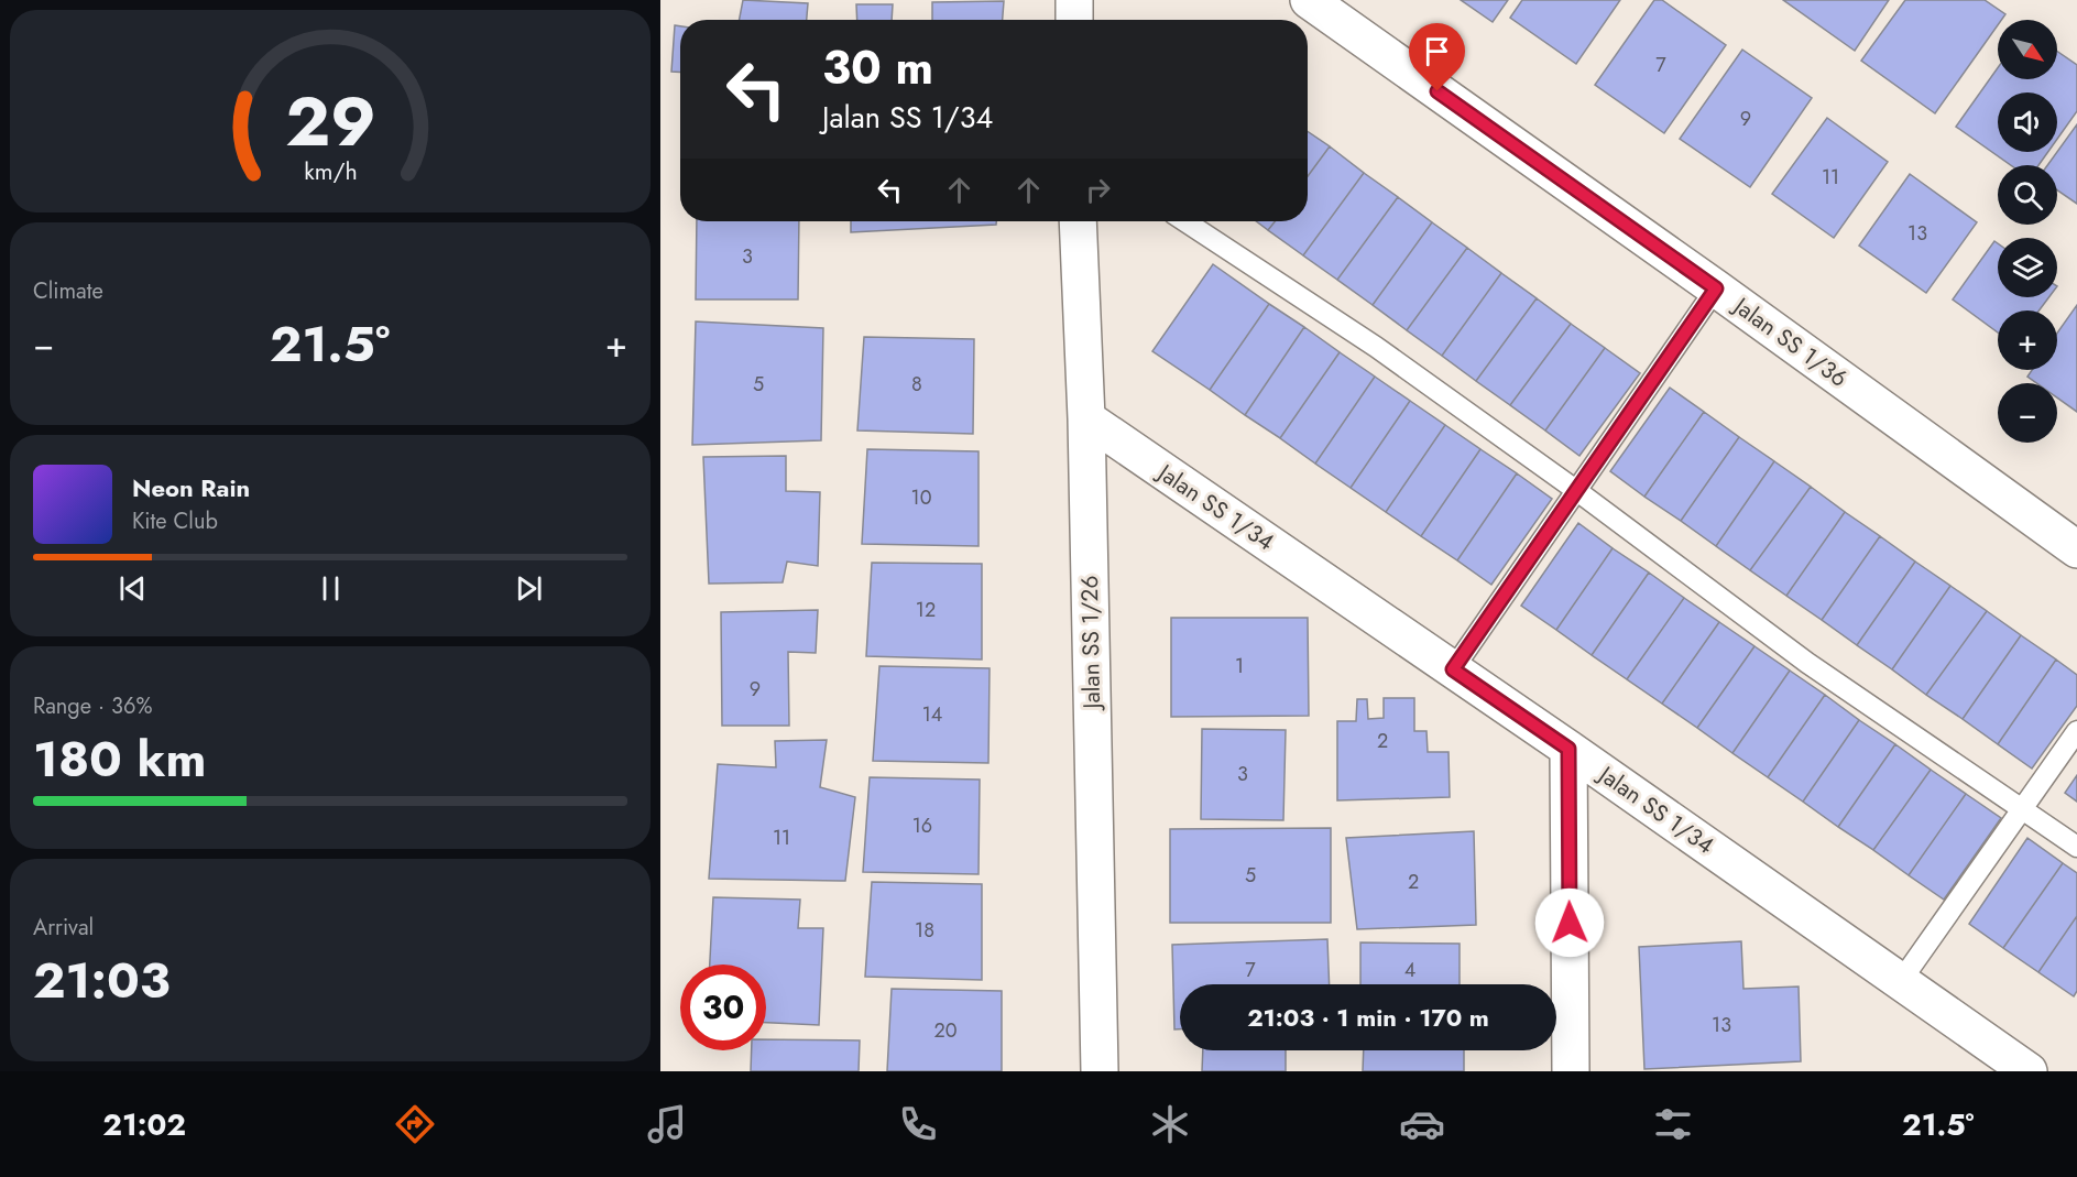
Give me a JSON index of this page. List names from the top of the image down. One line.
{"streets":{"street":["Jalan SS 1/36","Jalan SS 1/34","Jalan SS 1/26"]},"crossings":[["Jalan SS 1/34","Jalan SS 1/26"]],"house_numbers":["7","9","11","13","3","5","8","10","12","1","9","14","2","3","16","11","5","2","18","7","4","13","20"],"north":"bottom right","page":{"map_buttons":["+","−"],"turn":["30 m","Jalan SS 1/34"],"tile":["Climate",["Range · 36%","180 km"],["Arrival","21:03"]],"heat":["−","21.5°","+"],"song":["Neon Rain","Kite Club"],"limit":"30","trip":"21:03 · 1 min · 170 m","tabs":["21:02","21.5°"],"gauge":["29","km/h"]}}
